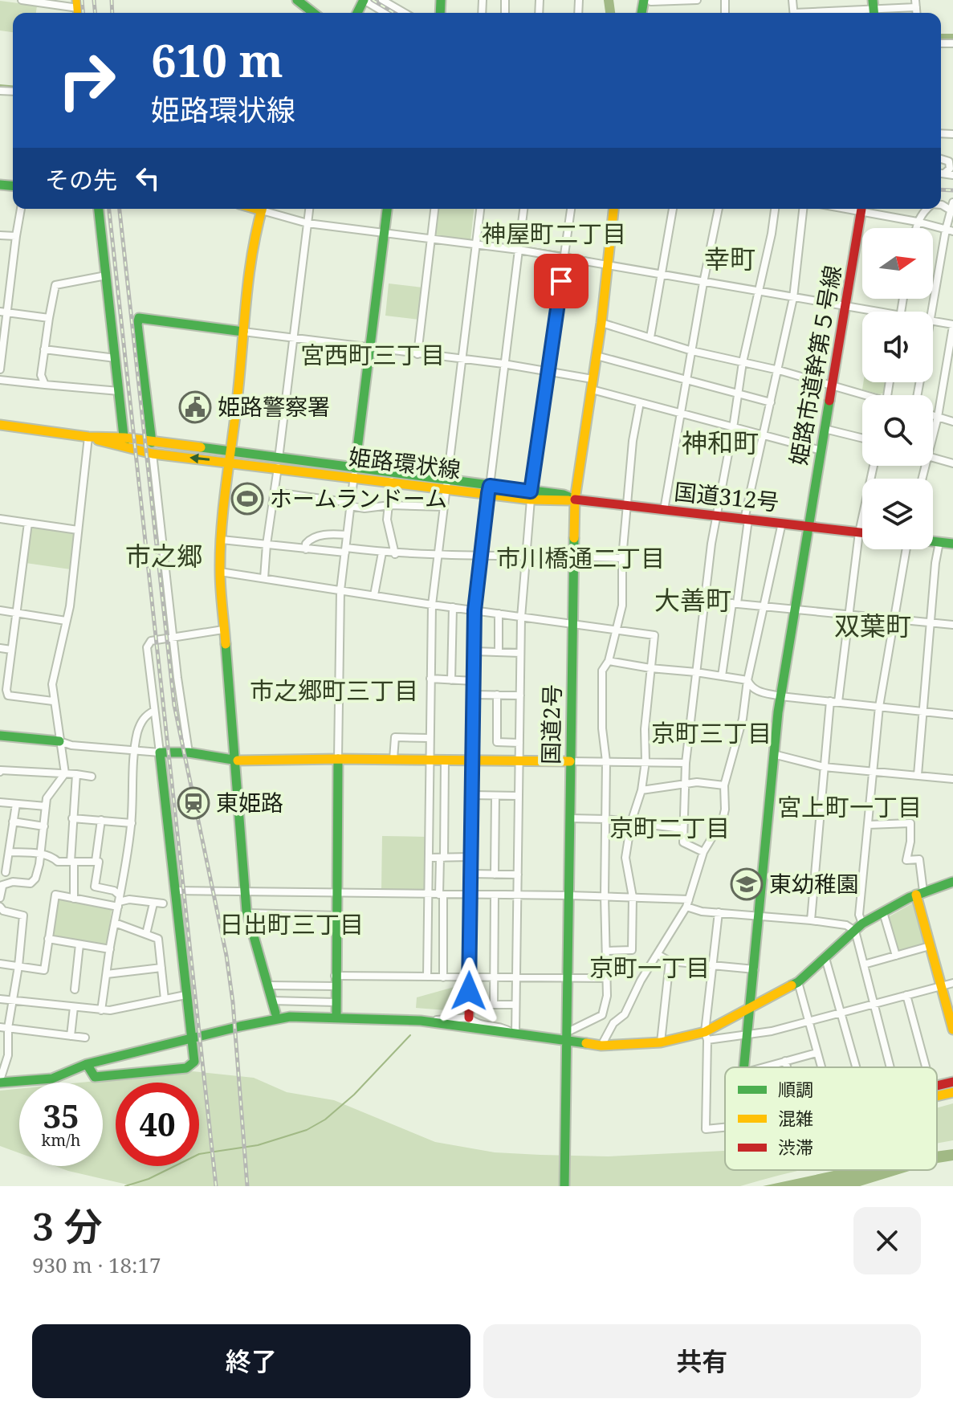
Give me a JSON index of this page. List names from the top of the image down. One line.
{"streets":{"main road":["姫路市道幹第５号線","姫路環状線","国道312号","国道2号"]},"crossings":[["姫路市道幹第５号線","国道312号"],["姫路環状線","国道312号"],["姫路環状線","国道2号"],["国道312号","国道2号"]],"districts":["神屋町二丁目","幸町","宮西町三丁目","神和町","市之郷","市川橋通二丁目","大善町","双葉町","市之郷町三丁目","京町三丁目","宮上町一丁目","京町二丁目","日出町三丁目","京町一丁目"],"places":{"public building":["姫路警察署"],"sports":["ホームランドーム"],"station":["東姫路"],"school or university":["東幼稚園"]},"legend":["順調","混雑","渋滞"],"north":"right","page":{"turn":["610 m","姫路環状線"],"then":"その先","speed":"35 km/h","limit":"40","heading":["3 分","930 m · 18:17"],"buttons":["終了","共有"]}}
